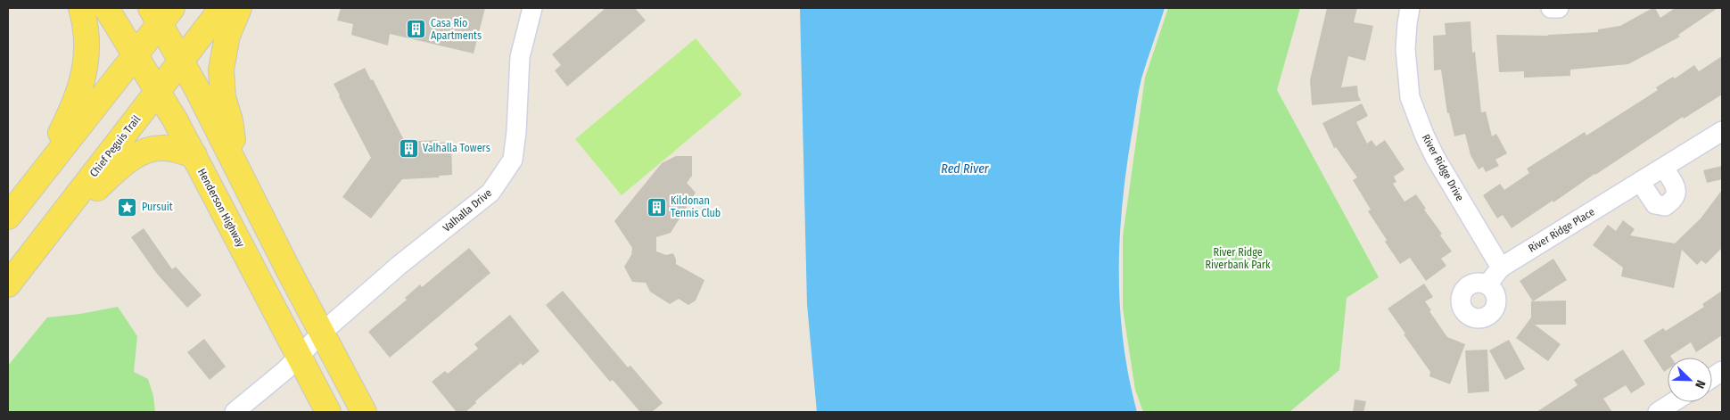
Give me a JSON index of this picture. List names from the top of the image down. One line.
{"streets":{"main road":["Chief Peguis Trail","Henderson Highway"],"street":["River Ridge Drive","Valhalla Drive","River Ridge Place"]},"crossings":[["Chief Peguis Trail","Henderson Highway"],["River Ridge Drive","River Ridge Place"],["Henderson Highway","Valhalla Drive"]],"water":["Red River"],"parks":["River Ridge Riverbank Park"],"places":{"building":["Casa Rio Apartments","Valhalla Towers","Kildonan Tennis Club"],"place":["Pursuit"]},"north":"bottom right"}
